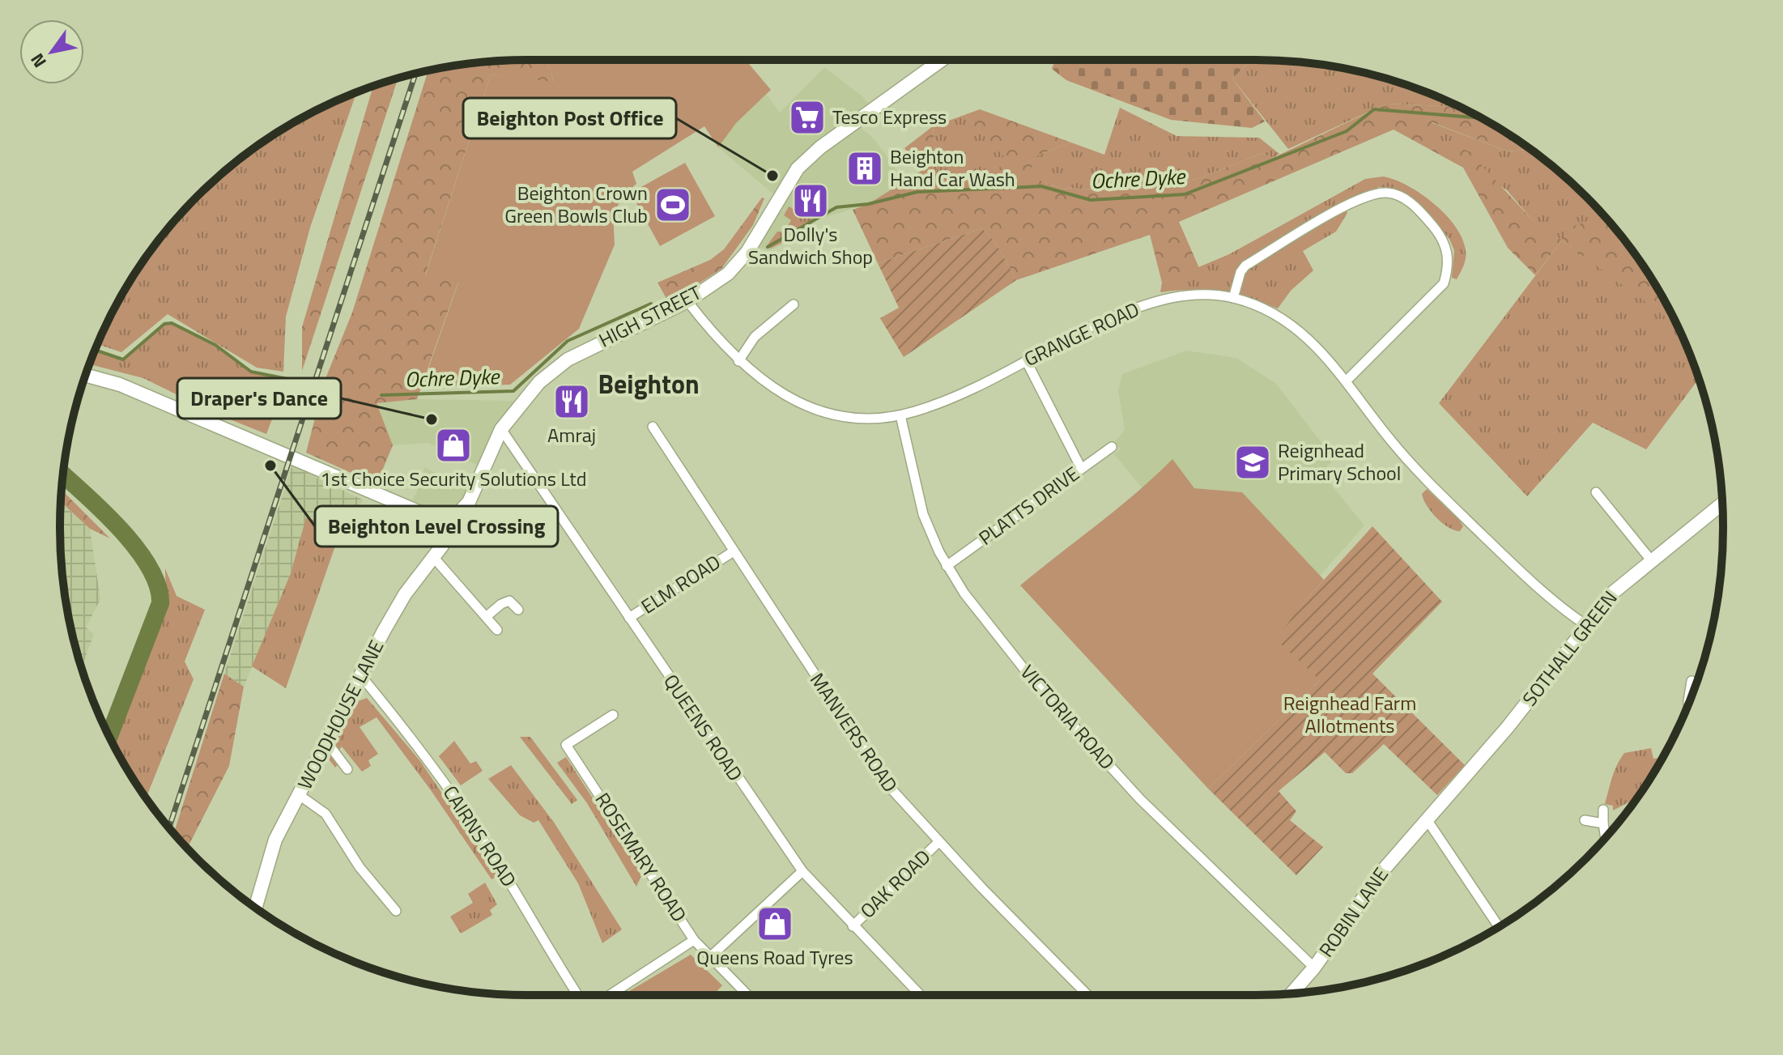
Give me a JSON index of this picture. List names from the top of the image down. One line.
{"streets":{"street":["HIGH STREET","GRANGE ROAD","PLATTS DRIVE","ELM ROAD","SOTHALL GREEN","WOODHOUSE LANE","VICTORIA ROAD","QUEENS ROAD","MANVERS ROAD","CAIRNS ROAD","ROSEMARY ROAD","OAK ROAD","ROBIN LANE"]},"crossings":[["HIGH STREET","GRANGE ROAD"],["HIGH STREET","WOODHOUSE LANE"],["HIGH STREET","QUEENS ROAD"],["GRANGE ROAD","SOTHALL GREEN"],["GRANGE ROAD","VICTORIA ROAD"],["PLATTS DRIVE","VICTORIA ROAD"],["ELM ROAD","QUEENS ROAD"],["ELM ROAD","MANVERS ROAD"],["SOTHALL GREEN","ROBIN LANE"],["WOODHOUSE LANE","CAIRNS ROAD"],["VICTORIA ROAD","ROBIN LANE"],["QUEENS ROAD","OAK ROAD"],["MANVERS ROAD","OAK ROAD"]],"districts":["Beighton"],"water":["Ochre Dyke"],"parks":["Reignhead Farm Allotments"],"places":{"supermarket":["Tesco Express"],"building":["Beighton Hand Car Wash"],"other":["Beighton Post Office","Draper's Dance","Beighton Level Crossing"],"restaurant":["Dolly's Sandwich Shop","Amraj"],"sports":["Beighton Crown Green Bowls Club"],"shop":["1st Choice Security Solutions Ltd","Queens Road Tyres"],"school or university":["Reignhead Primary School"]},"north":"bottom left"}
